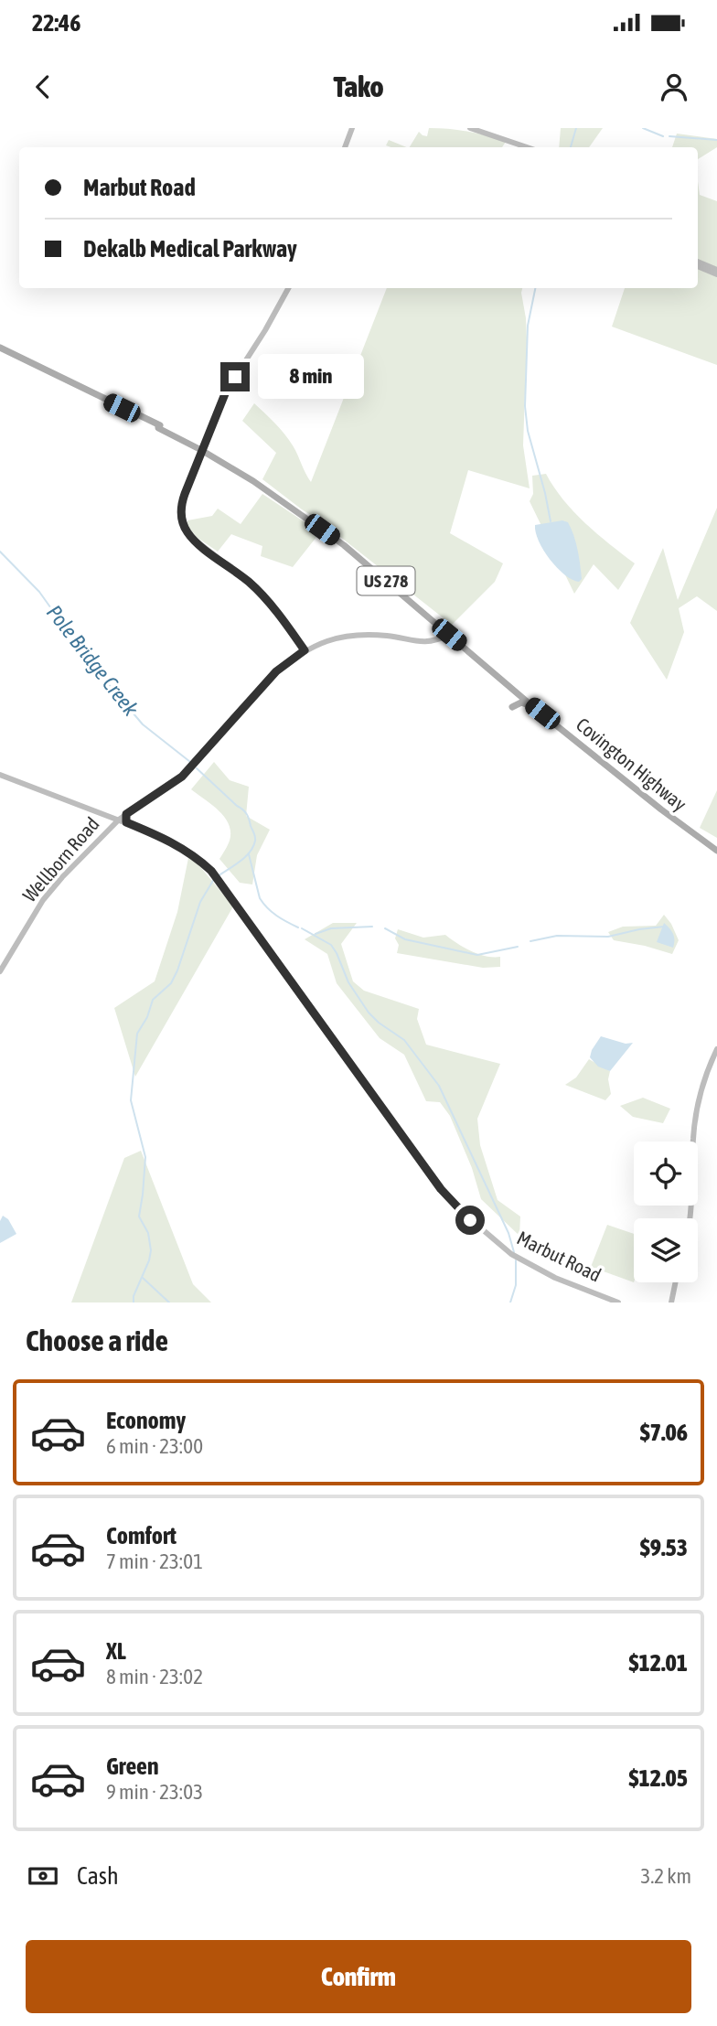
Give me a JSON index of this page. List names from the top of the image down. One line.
{"streets":{"main road":["US 278","Covington Highway"],"street":["Wellborn Road","Marbut Road"]},"crossings":[["Covington Highway","Wellborn Road"],["Wellborn Road","Marbut Road"]],"water":["Pole Bridge Creek"],"page":{"status":"22:46","header":"Tako","banner":["Marbut Road","Dekalb Medical Parkway"],"bubble":"8 min","heading":"Choose a ride","list":[{"name":"Economy","note":"6 min · 23:00","value":"$7.06"},{"name":"Comfort","note":"7 min · 23:01","value":"$9.53"},{"name":"XL","note":"8 min · 23:02","value":"$12.01"},{"name":"Green","note":"9 min · 23:03","value":"$12.05"}],"pay":["Cash","3.2 km"],"buttons":"Confirm"}}
